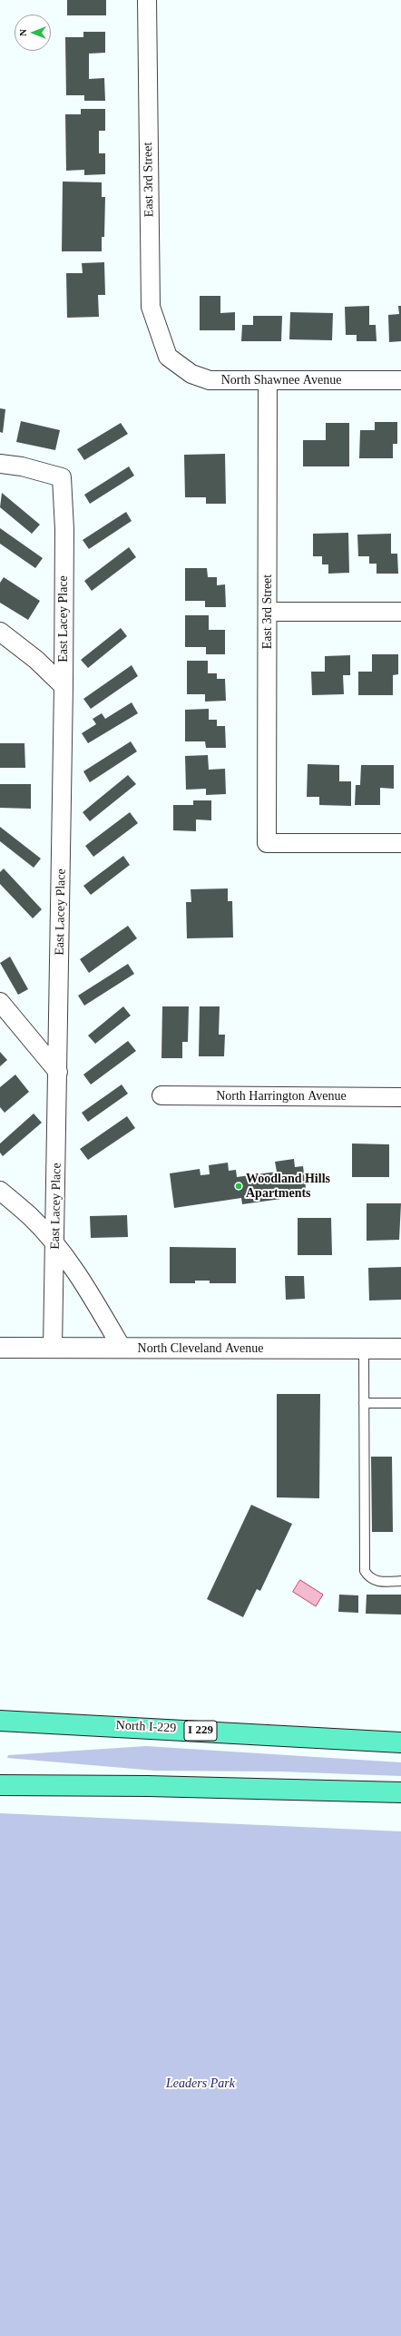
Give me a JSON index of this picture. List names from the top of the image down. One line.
{"streets":{"highway":["North I-229","I 229"],"street":["East 3rd Street","North Shawnee Avenue","East Lacey Place","North Harrington Avenue","North Cleveland Avenue"]},"crossings":[["East 3rd Street","North Shawnee Avenue"],["East Lacey Place","North Cleveland Avenue"]],"parks":["Leaders Park"],"places":["Woodland Hills Apartments"],"north":"left"}
